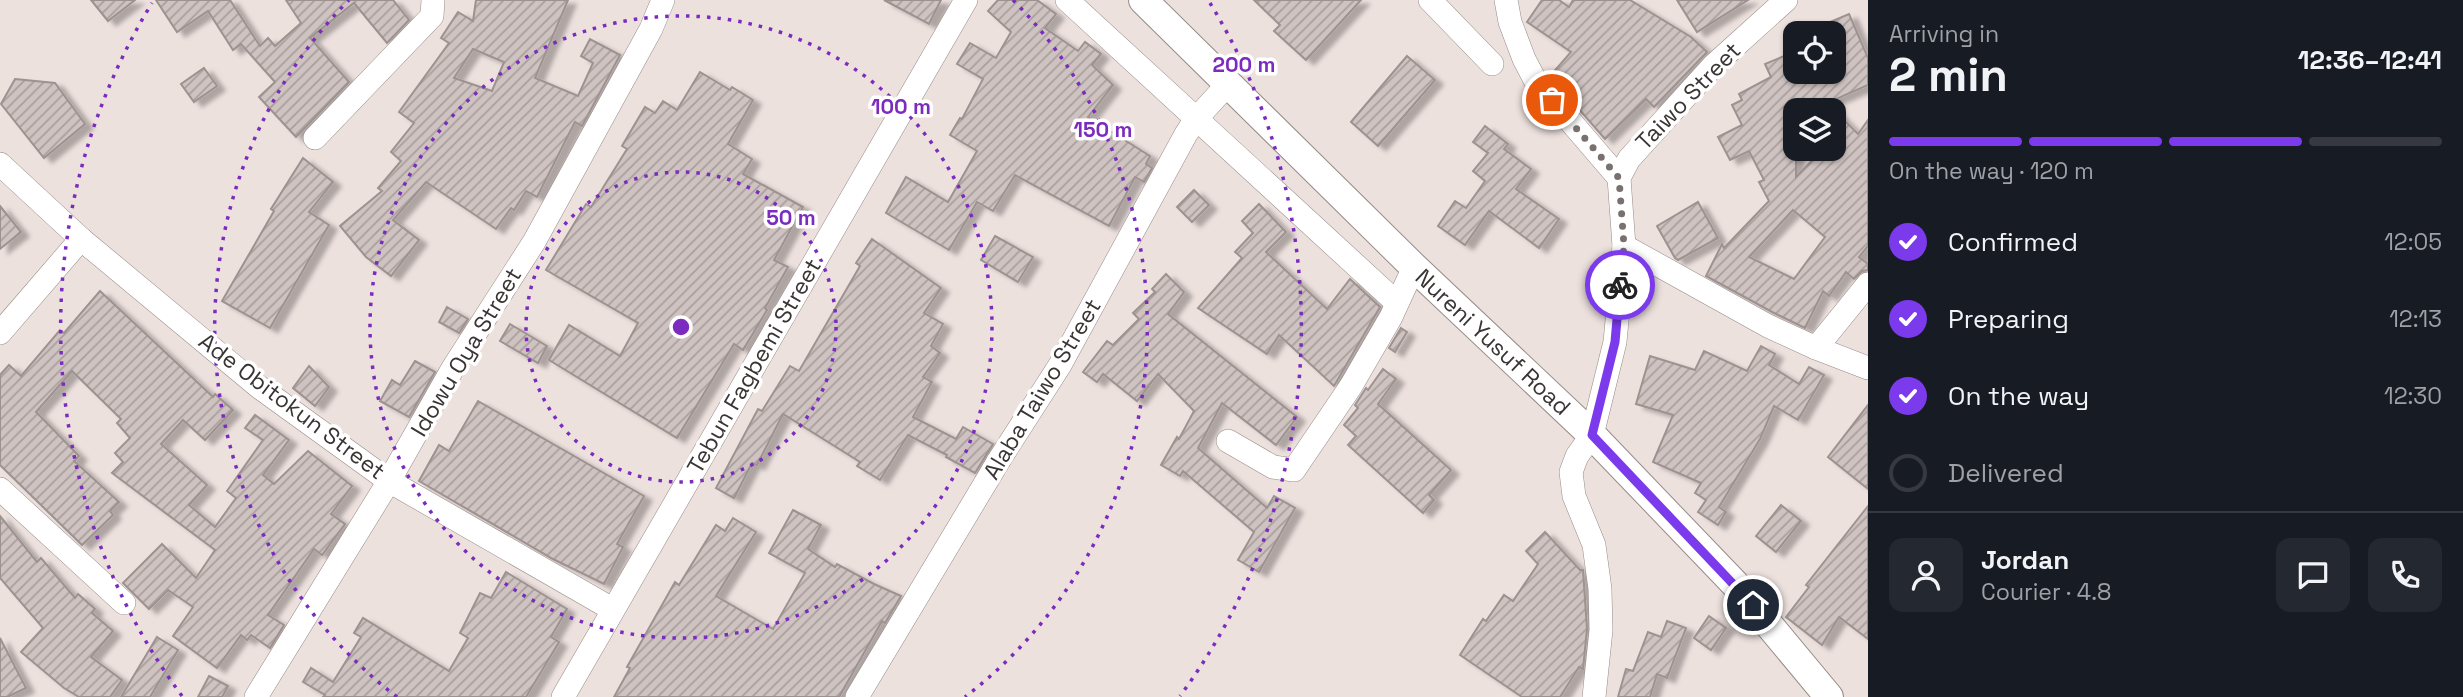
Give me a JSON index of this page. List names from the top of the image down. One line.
{"streets":{"street":["Taiwo Street","Nureni Yusuf Road","Idowu Oya Street","Tebun Fagbemi Street","Alaba Taiwo Street","Ade Obitokun Street"]},"crossings":[["Nureni Yusuf Road","Alaba Taiwo Street"],["Idowu Oya Street","Ade Obitokun Street"],["Tebun Fagbemi Street","Ade Obitokun Street"]],"page":{"heading":["2 min","Arriving in","12:36–12:41"],"panel":["Jordan","Courier · 4.8"],"bar":"On the way · 120 m","list":[["Confirmed","12:05"],["Preparing","12:13"],["On the way","12:30"],"Delivered"]},"rings":["200 m","100 m","150 m","50 m"]}
